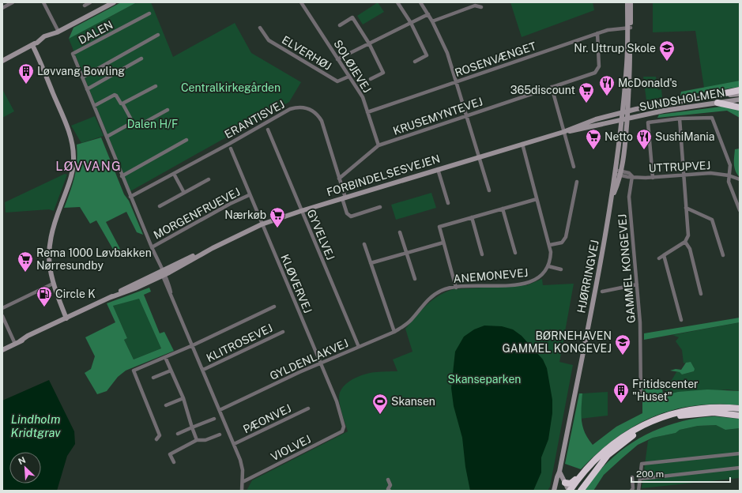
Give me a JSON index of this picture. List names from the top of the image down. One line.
{"streets":{"street":["DALEN","ELVERHØJ","ROSENVÆNGET","SOLØJEVEJ","SUNDSHOLMEN","KRUSEMYNTEVEJ","ERANTISVEJ","UTTRUPVEJ","FORBINDELSESVEJEN","MORGENFRUEVEJ","GYVELVEJ","GAMMEL KONGEVEJ","ANEMONEVEJ","HJØRRINGVEJ","KLØVERVEJ","KLITROSEVEJ","GYLDENLAKVEJ","PÆONVEJ","VIOLVEJ"]},"crossings":[["DALEN","ERANTISVEJ"],["DALEN","FORBINDELSESVEJEN"],["DALEN","MORGENFRUEVEJ"],["DALEN","KLITROSEVEJ"],["DALEN","GYLDENLAKVEJ"],["DALEN","PÆONVEJ"],["DALEN","VIOLVEJ"],["ELVERHØJ","SOLØJEVEJ"],["ROSENVÆNGET","SOLØJEVEJ"],["ROSENVÆNGET","KRUSEMYNTEVEJ"],["ROSENVÆNGET","HJØRRINGVEJ"],["SOLØJEVEJ","KRUSEMYNTEVEJ"],["SUNDSHOLMEN","FORBINDELSESVEJEN"],["SUNDSHOLMEN","HJØRRINGVEJ"],["KRUSEMYNTEVEJ","ERANTISVEJ"],["ERANTISVEJ","FORBINDELSESVEJEN"],["UTTRUPVEJ","GAMMEL KONGEVEJ"],["UTTRUPVEJ","HJØRRINGVEJ"],["FORBINDELSESVEJEN","GYVELVEJ"],["FORBINDELSESVEJEN","HJØRRINGVEJ"],["FORBINDELSESVEJEN","KLØVERVEJ"],["MORGENFRUEVEJ","KLØVERVEJ"],["GYVELVEJ","GYLDENLAKVEJ"],["ANEMONEVEJ","GYLDENLAKVEJ"],["KLØVERVEJ","GYLDENLAKVEJ"],["KLØVERVEJ","VIOLVEJ"]],"districts":["LØVVANG"],"water":["Lindholm Kridtgrav"],"parks":["Centralkirkegården","Dalen H/F","Skanseparken"],"places":{"school or university":["Nr. Uttrup Skole","BØRNEHAVEN GAMMEL KONGEVEJ"],"building":["Løvvang Bowling","Fritidscenter \"Huset\""],"restaurant":["McDonald's","SushiMania"],"supermarket":["365discount","Netto","Nærkøb","Rema 1000 Løvbakken Nørresundby"],"fuel station":["Circle K"],"sports":["Skansen"]},"scale_bar":"200 m","north":"top left"}
